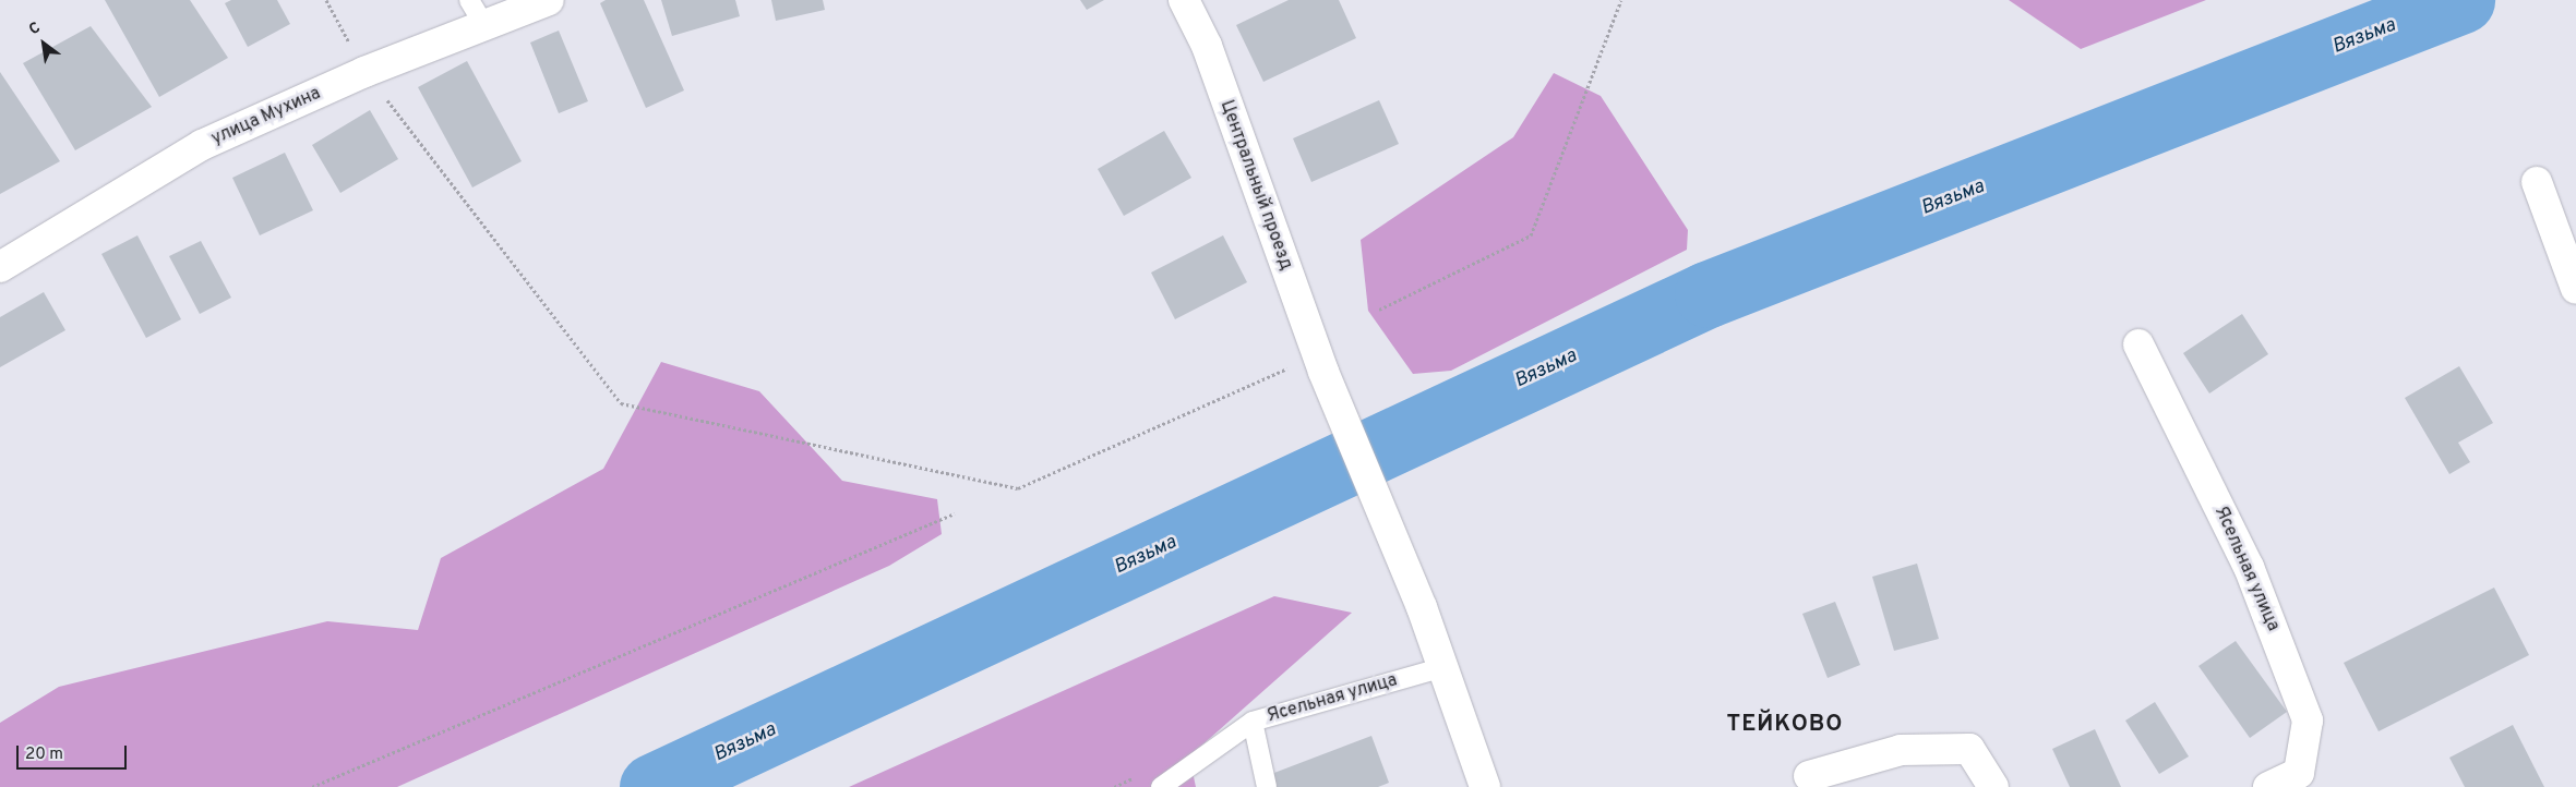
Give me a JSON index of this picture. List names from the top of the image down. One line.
{"streets":{"street":["улица Мухина","Центральный проезд","Ясельная улица"]},"crossings":[["Центральный проезд","Ясельная улица"]],"districts":["ТЕЙКОВО"],"water":["Вязьма"],"scale_bar":"20 m","north":"top left"}
